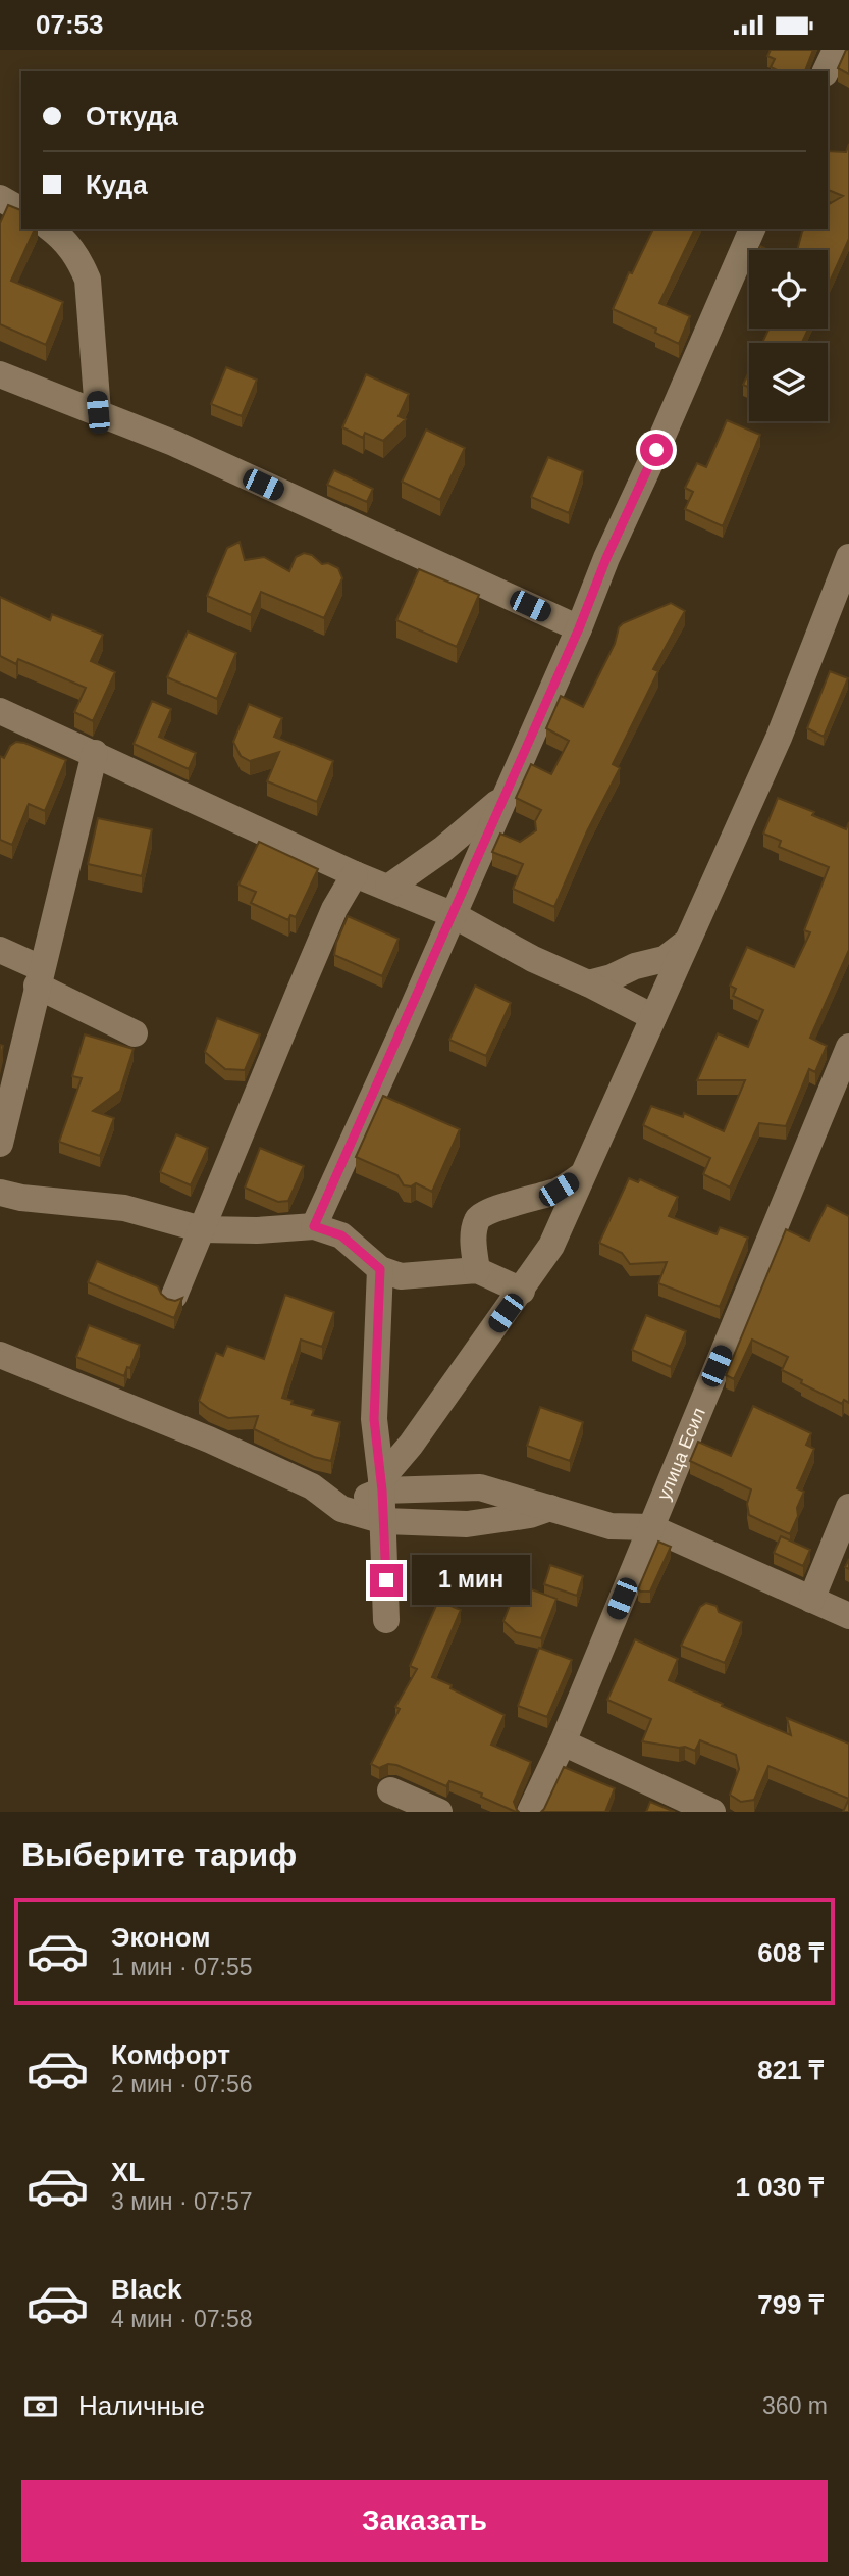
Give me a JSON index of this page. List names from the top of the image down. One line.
{"streets":{"street":["улица Есил"]},"page":{"status":"07:53","banner":["Откуда","Куда"],"bubble":"1 мин","heading":"Выберите тариф","list":[{"name":"Эконом","note":"1 мин · 07:55","value":"608 ₸"},{"name":"Комфорт","note":"2 мин · 07:56","value":"821 ₸"},{"name":"XL","note":"3 мин · 07:57","value":"1 030 ₸"},{"name":"Black","note":"4 мин · 07:58","value":"799 ₸"}],"pay":["Наличные","360 m"],"buttons":"Заказать"}}
